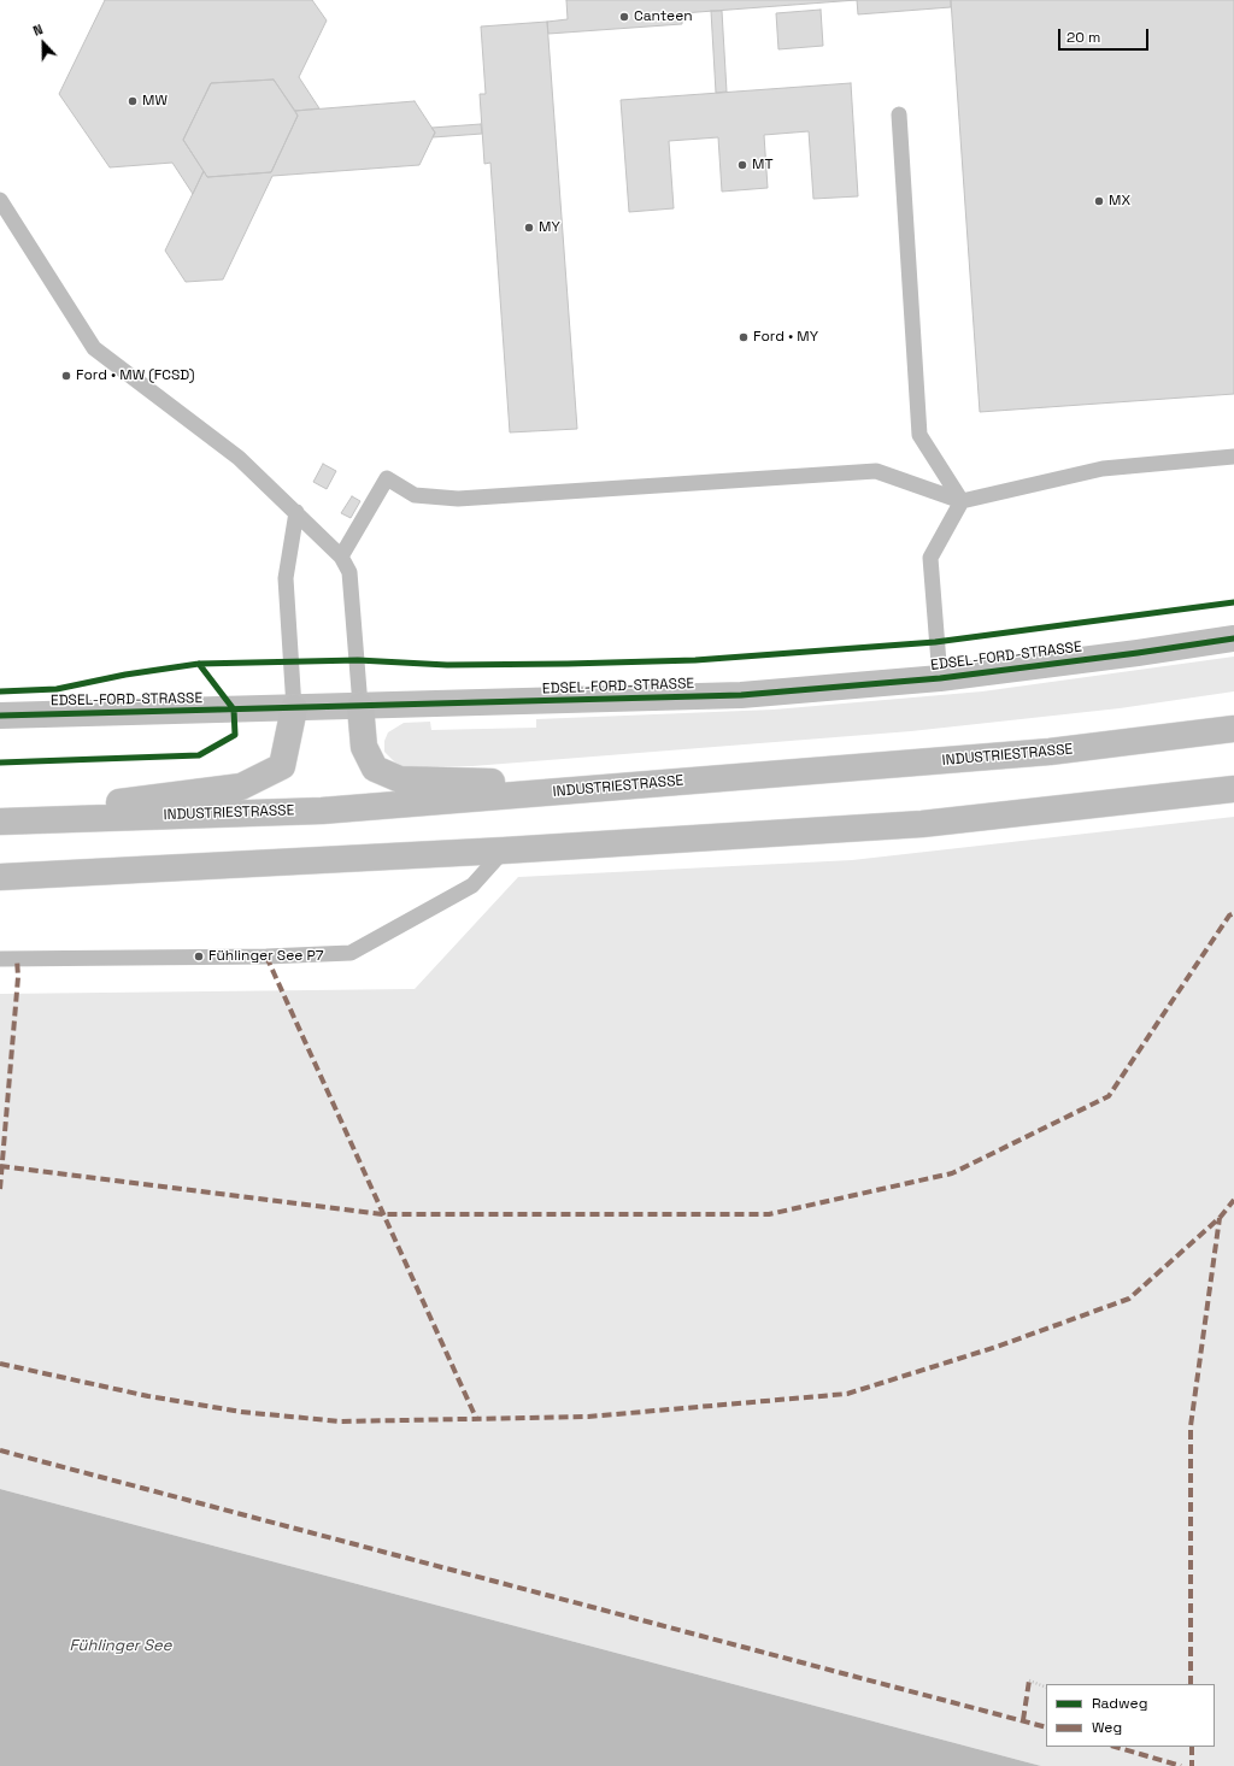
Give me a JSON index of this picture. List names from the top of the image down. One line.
{"streets":{"highway":["INDUSTRIESTRASSE"],"street":["EDSEL-FORD-STRASSE"]},"water":["Fühlinger See"],"places":["Canteen","MW","MT","MX","MY","Ford • MY","Ford • MW (FCSD)","Fühlinger See P7"],"legend":["Radweg","Weg"],"scale_bar":"20 m","north":"top"}
